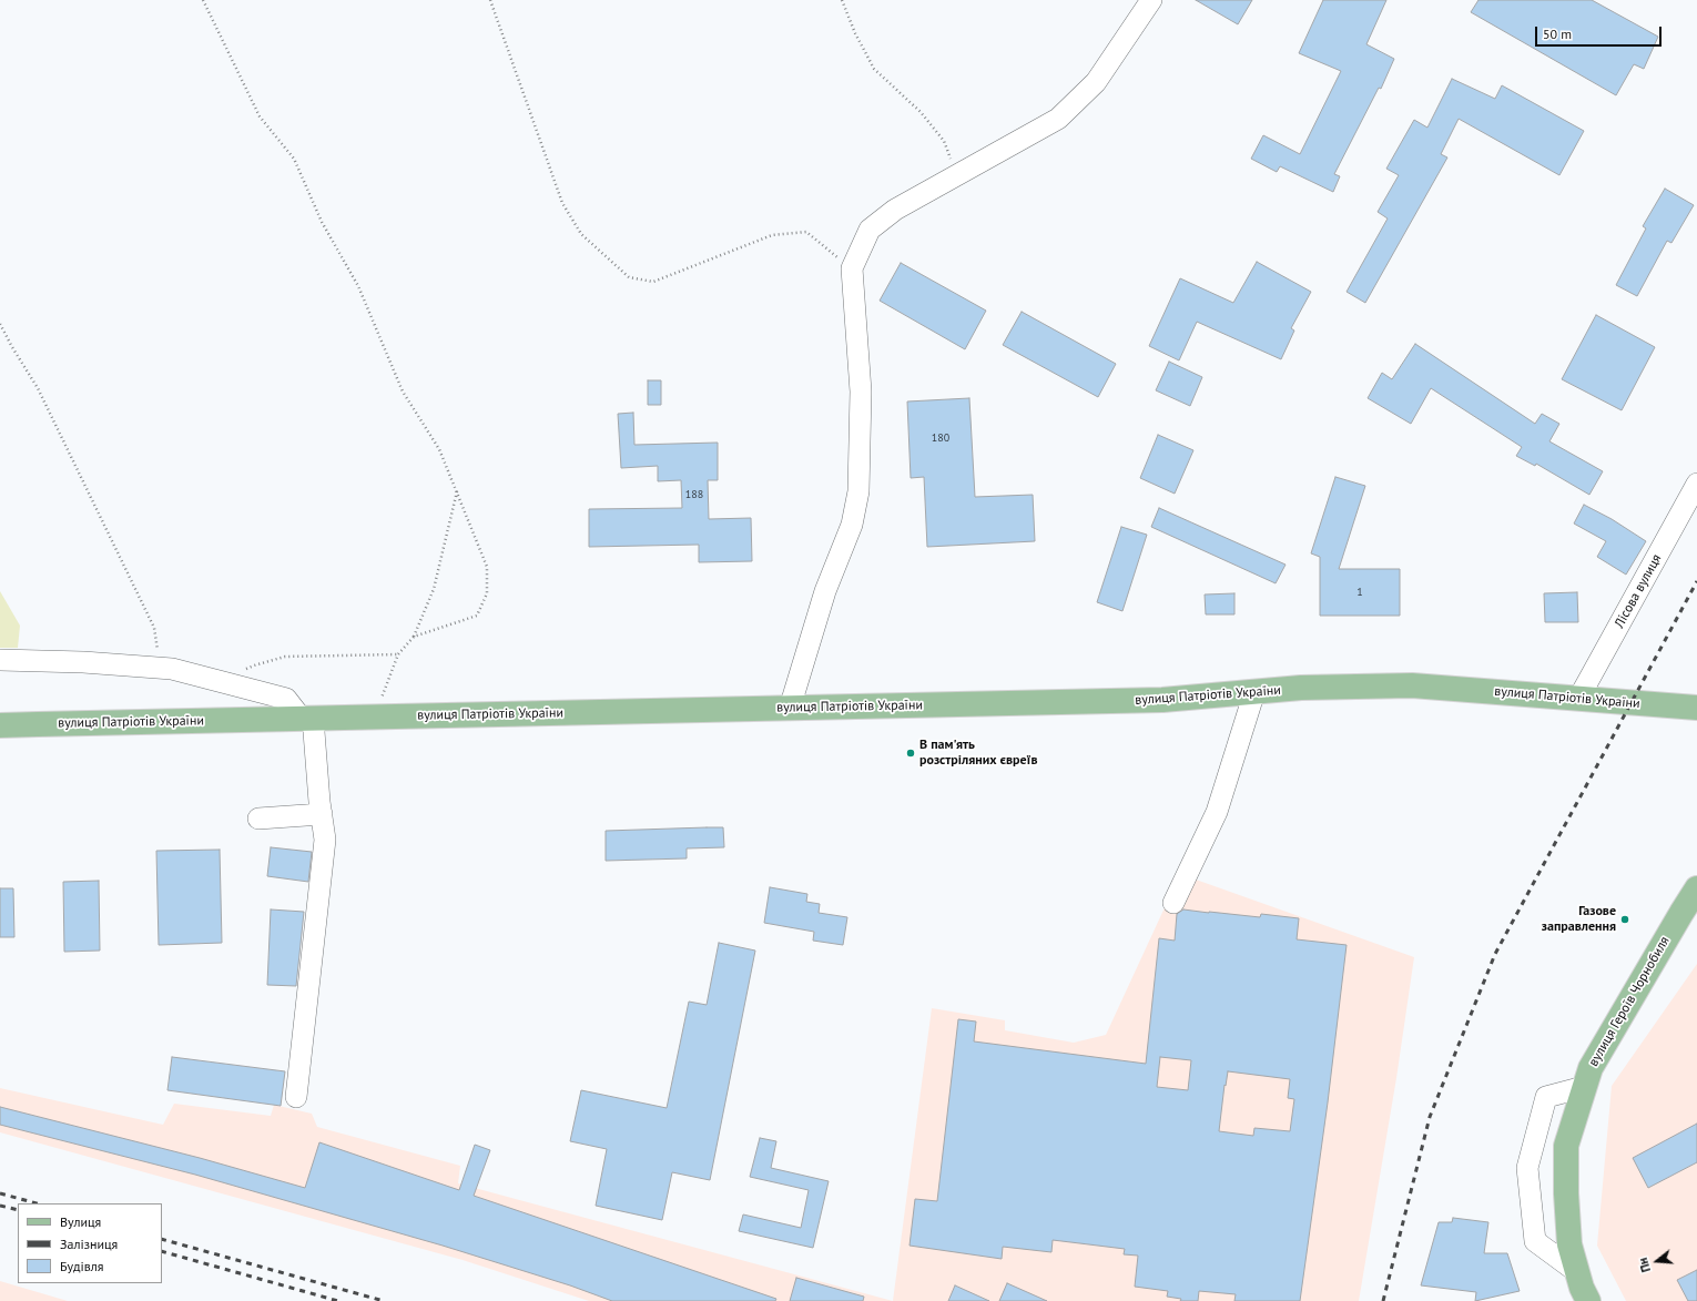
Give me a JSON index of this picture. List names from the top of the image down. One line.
{"streets":{"main road":["вулиця Патріотів України","вулиця Героїв Чорнобиля"],"street":["Лісова вулиця"]},"crossings":[["Лісова вулиця","вулиця Патріотів України"]],"places":["В пам'ять розстріляних євреїв","Газове заправлення"],"house_numbers":["180","188","1"],"legend":["Вулиця","Залізниця","Будівля"],"scale_bar":"50 m","north":"left"}
